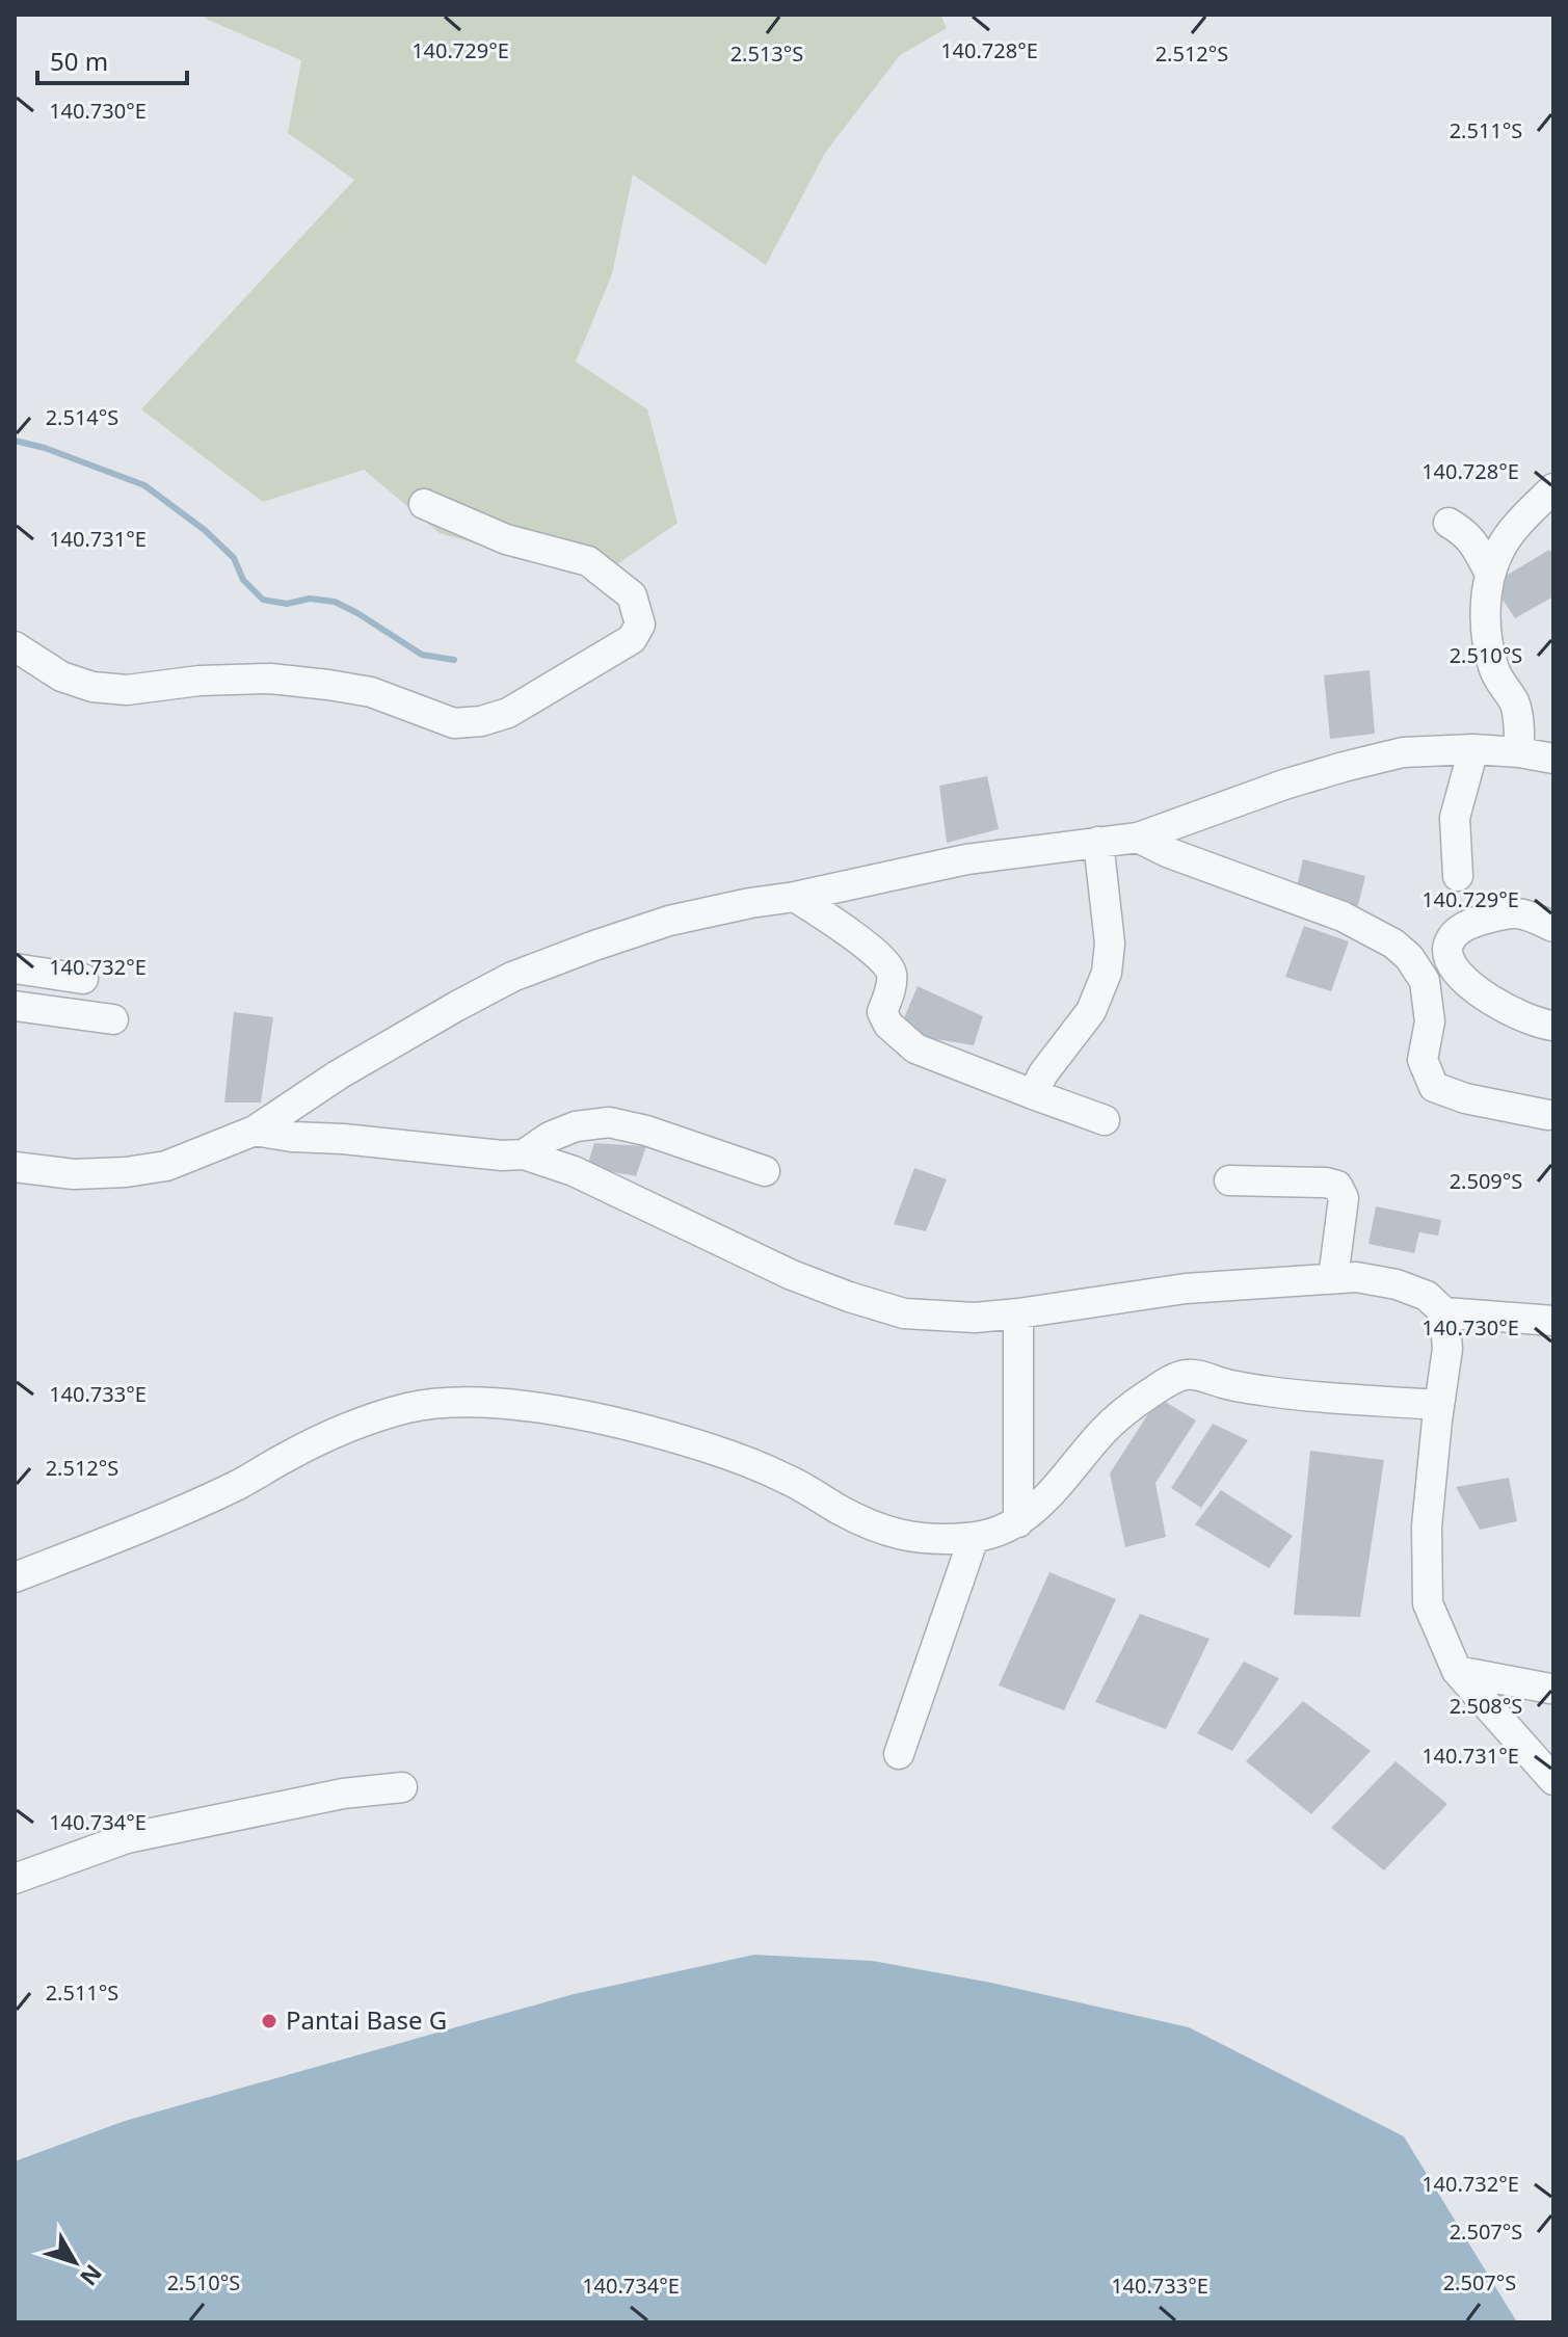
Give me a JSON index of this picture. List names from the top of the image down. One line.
{"places":["Pantai Base G"],"scale_bar":"50 m","north":"bottom right","coordinates":["140.729°E","140.728°E","2.513°S","2.512°S","140.730°E","2.511°S","2.514°S","140.731°E","2.510°S","140.732°E","2.509°S","140.733°E","2.508°S","140.734°E","2.507°S"]}
